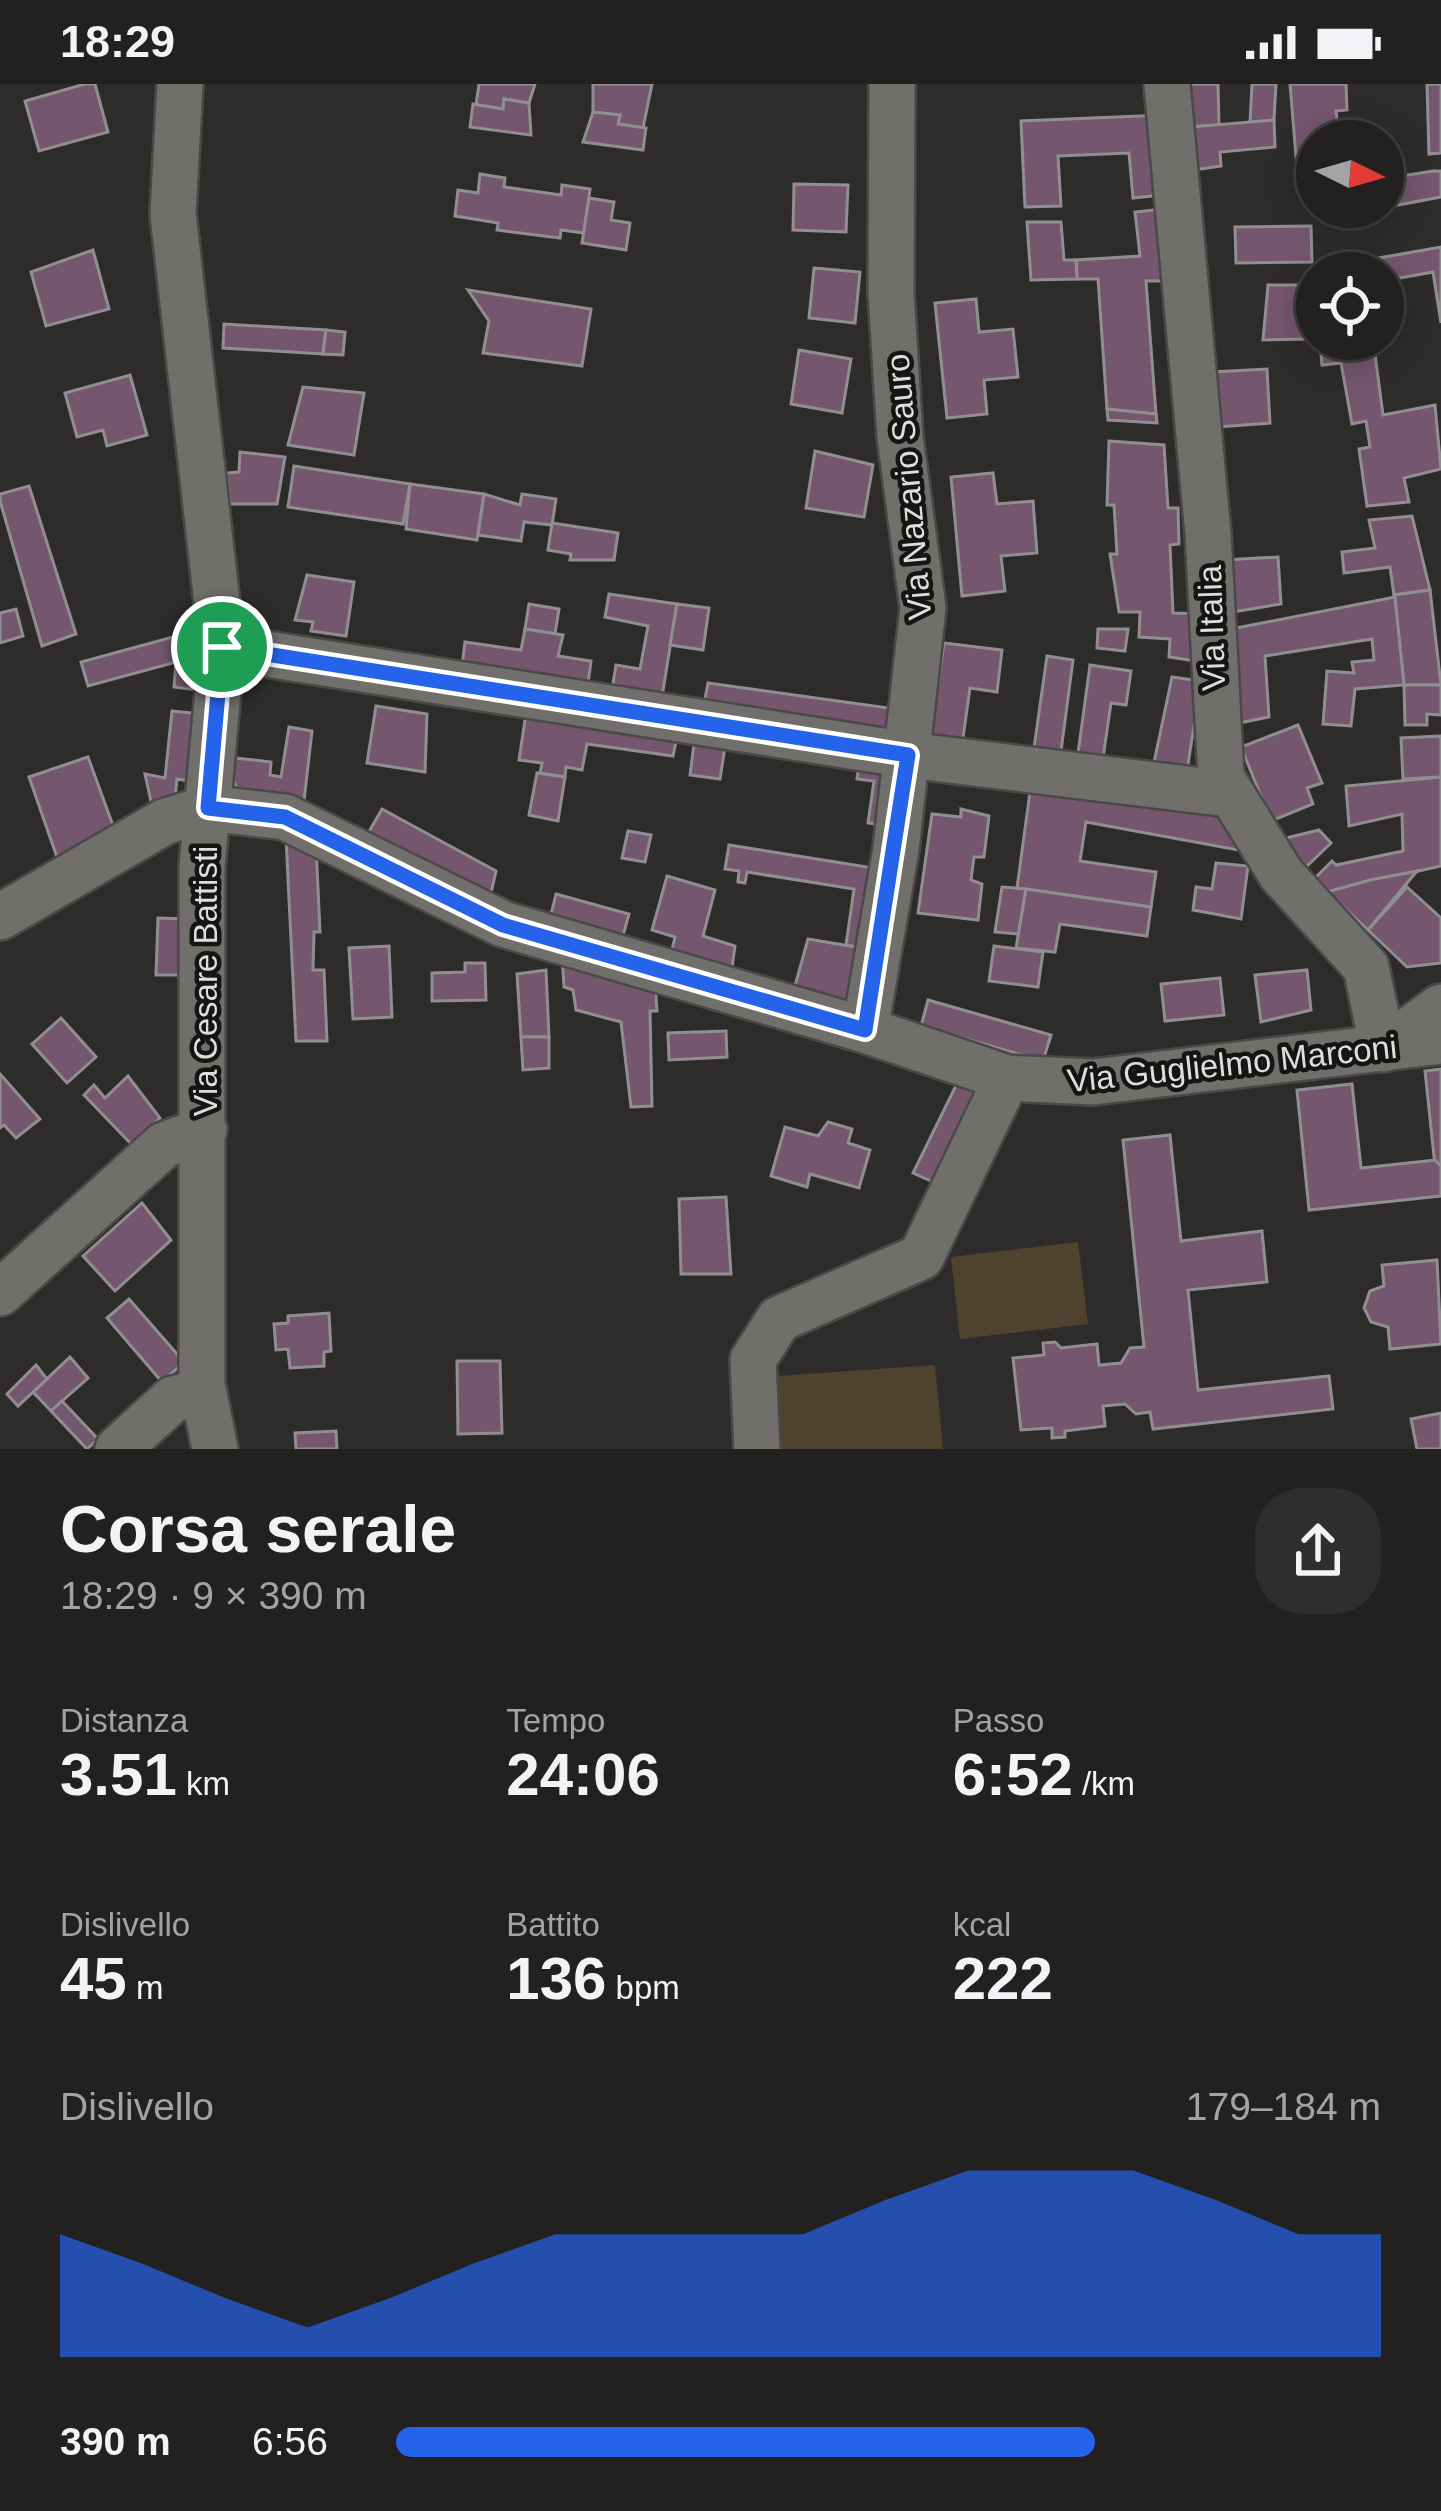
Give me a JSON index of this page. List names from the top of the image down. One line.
{"streets":{"street":["Via Nazario Sauro","Via Italia","Via Cesare Battisti","Via Guglielmo Marconi"]},"crossings":[["Via Nazario Sauro","Via Guglielmo Marconi"],["Via Italia","Via Guglielmo Marconi"],["Via Cesare Battisti","Via Guglielmo Marconi"]],"north":"right","page":{"status":"18:29","heading":["Corsa serale","18:29 · 9 × 390 m"],"stats":[["Distanza","3.51 km"],["Tempo","24:06"],["Passo","6:52 /km"],["Dislivello","45 m"],["Battito","136 bpm"],["kcal","222"]],"chart":["Dislivello","179–184 m"],"list":[{"name":"390 m","note":"6:56"}]}}
